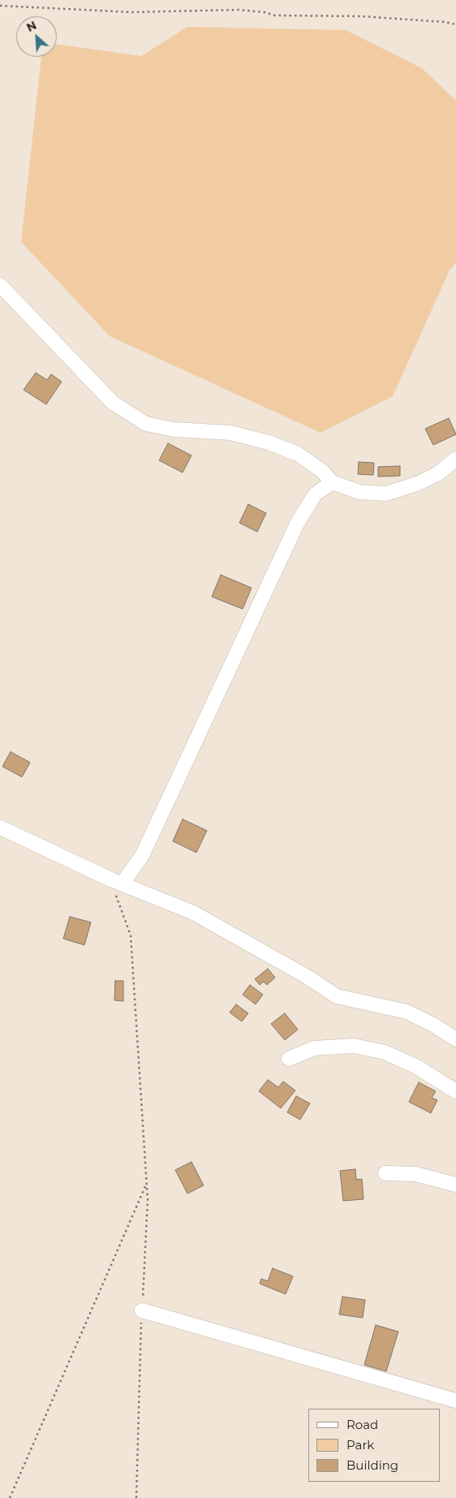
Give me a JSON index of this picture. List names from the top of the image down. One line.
{"legend":["Road","Park","Building"],"north":"top left"}
